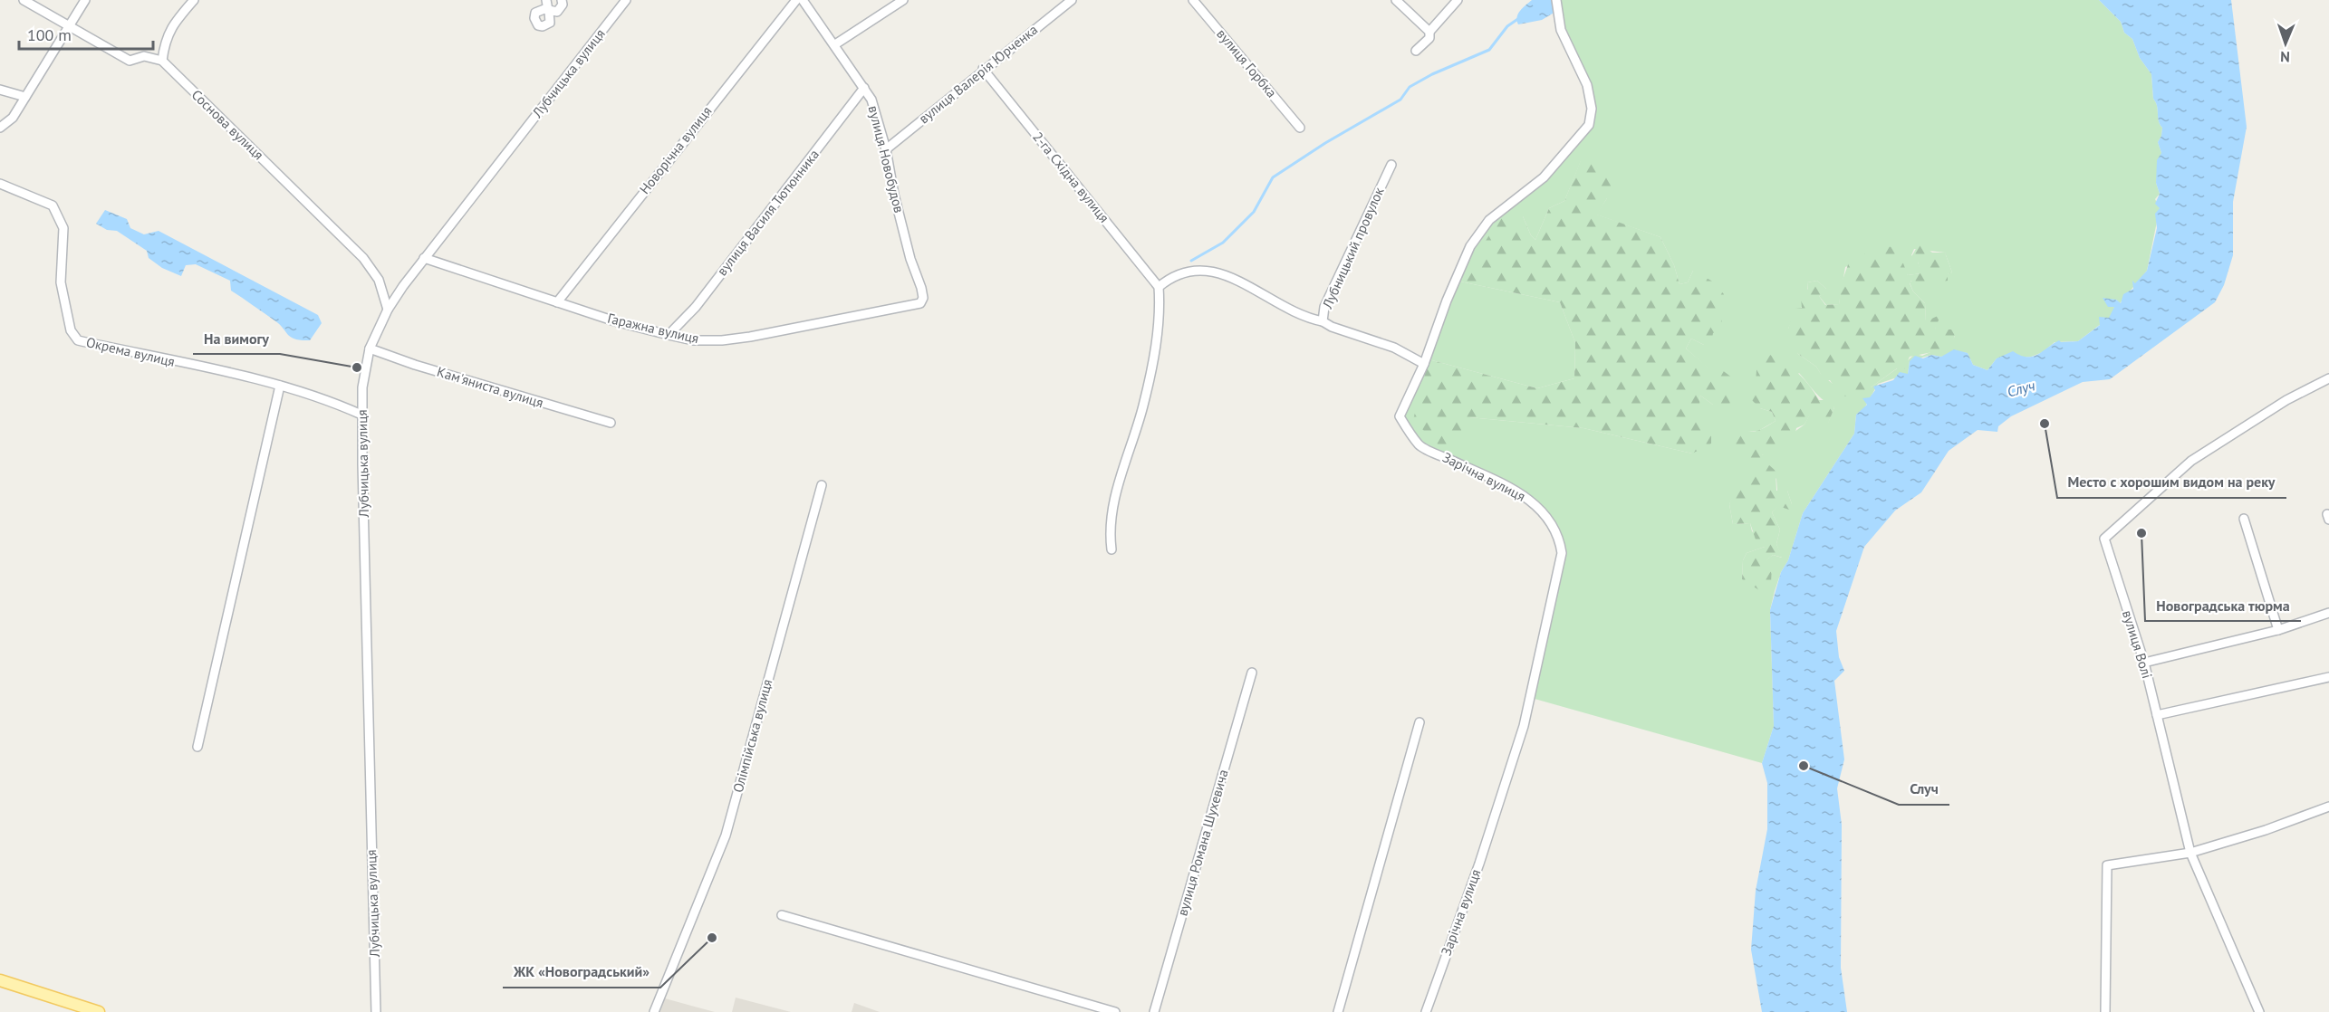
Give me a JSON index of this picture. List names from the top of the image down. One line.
{"streets":{"street":["вулиця Горбка","Лубчицька вулиця","вулиця Валерія Юрченка","Соснова вулиця","Новорічна вулиця","вулиця Новобудов","2-га Східна вулиця","вулиця Василя Тютюнника","Лубницький провулок","Гаражна вулиця","Окрема вулиця","Кам'яниста вулиця","Зарічна вулиця","вулиця Волі","Олімпійська вулиця","вулиця Романа Шухевича"]},"crossings":[["Лубчицька вулиця","Соснова вулиця"],["Лубчицька вулиця","Гаражна вулиця"],["Лубчицька вулиця","Окрема вулиця"],["Лубчицька вулиця","Кам'яниста вулиця"],["вулиця Валерія Юрченка","вулиця Новобудов"],["вулиця Валерія Юрченка","2-га Східна вулиця"],["Новорічна вулиця","Гаражна вулиця"],["вулиця Новобудов","вулиця Василя Тютюнника"],["вулиця Новобудов","Гаражна вулиця"],["вулиця Василя Тютюнника","Гаражна вулиця"],["Лубницький провулок","Зарічна вулиця"]],"water":["Случ"],"places":["На вимогу","Место с хорошим видом на реку","Новоградська тюрма","Случ","ЖК «Новоградський»"],"scale_bar":"100 m","north":"bottom"}
